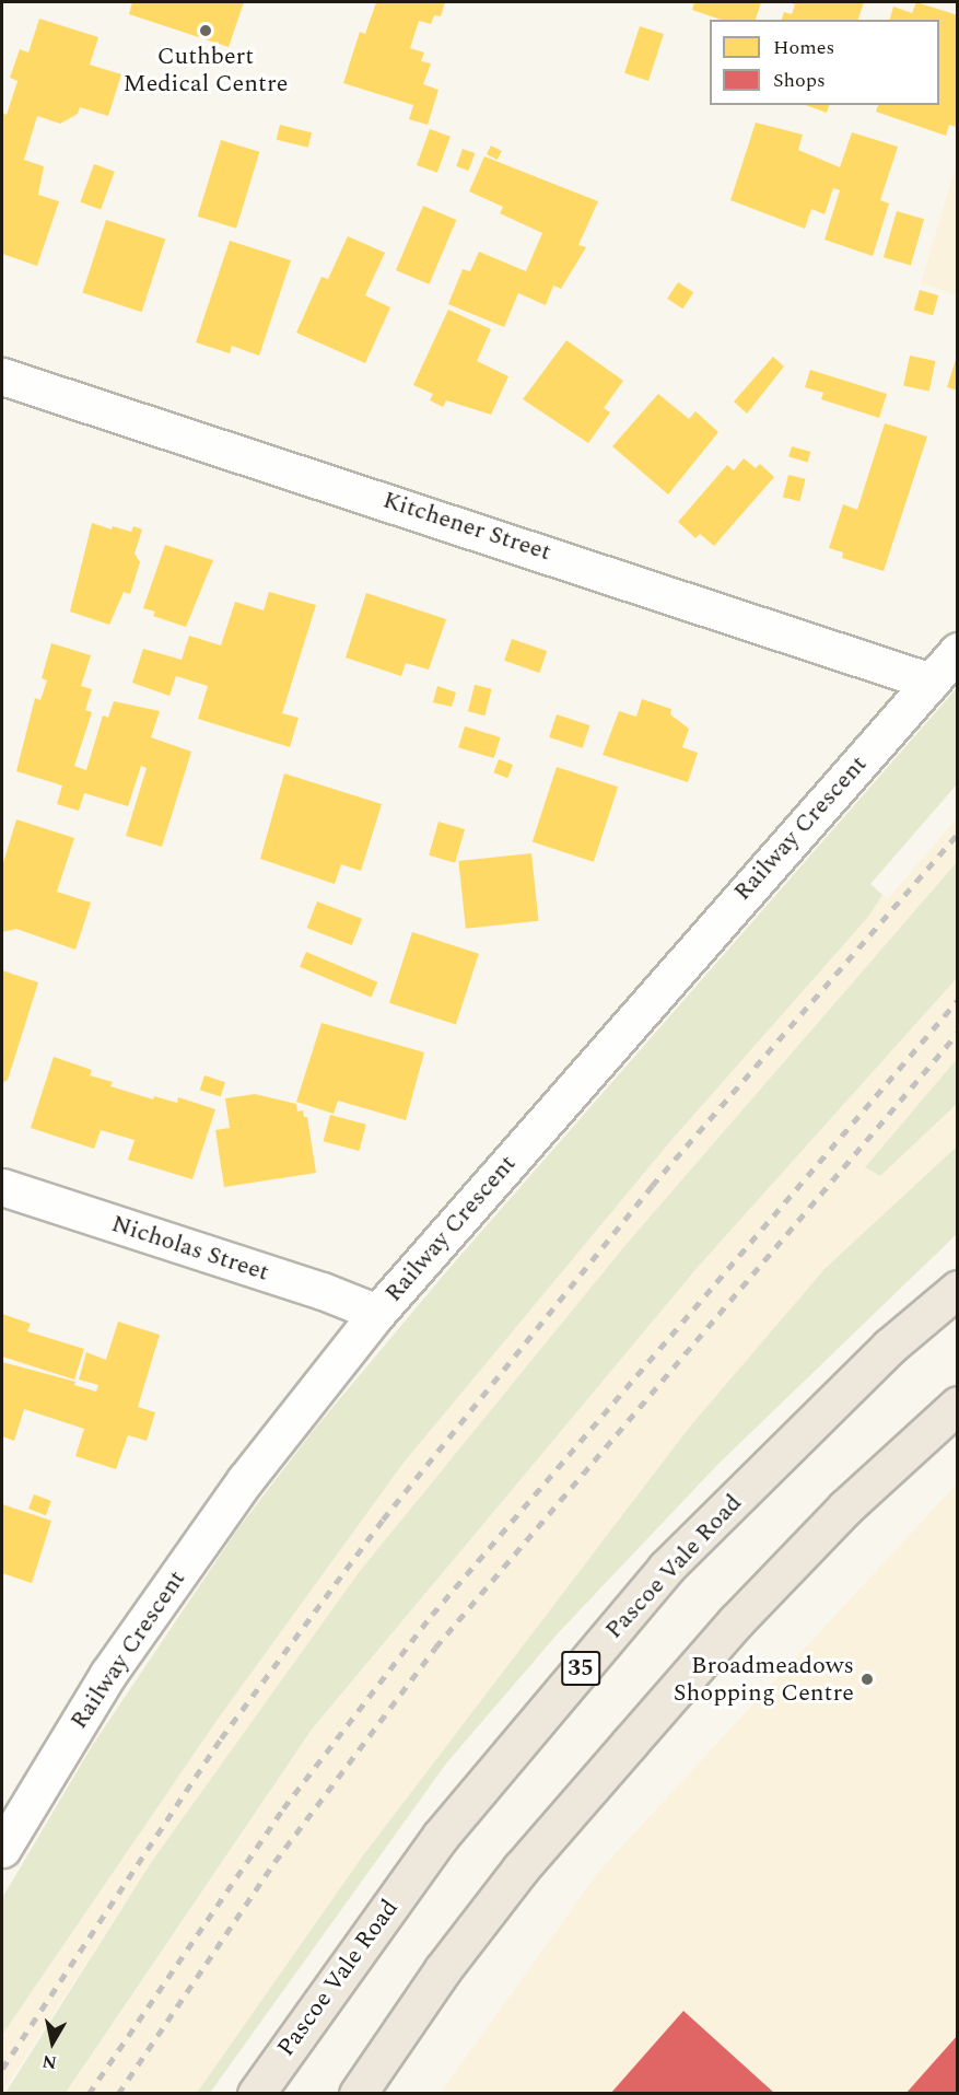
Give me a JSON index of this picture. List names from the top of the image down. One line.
{"streets":{"main road":["Pascoe Vale Road","35"],"street":["Kitchener Street","Railway Crescent","Nicholas Street"]},"crossings":[["Kitchener Street","Railway Crescent"],["Railway Crescent","Nicholas Street"]],"places":["Cuthbert Medical Centre","Broadmeadows Shopping Centre"],"legend":["Homes","Shops"],"north":"bottom"}
